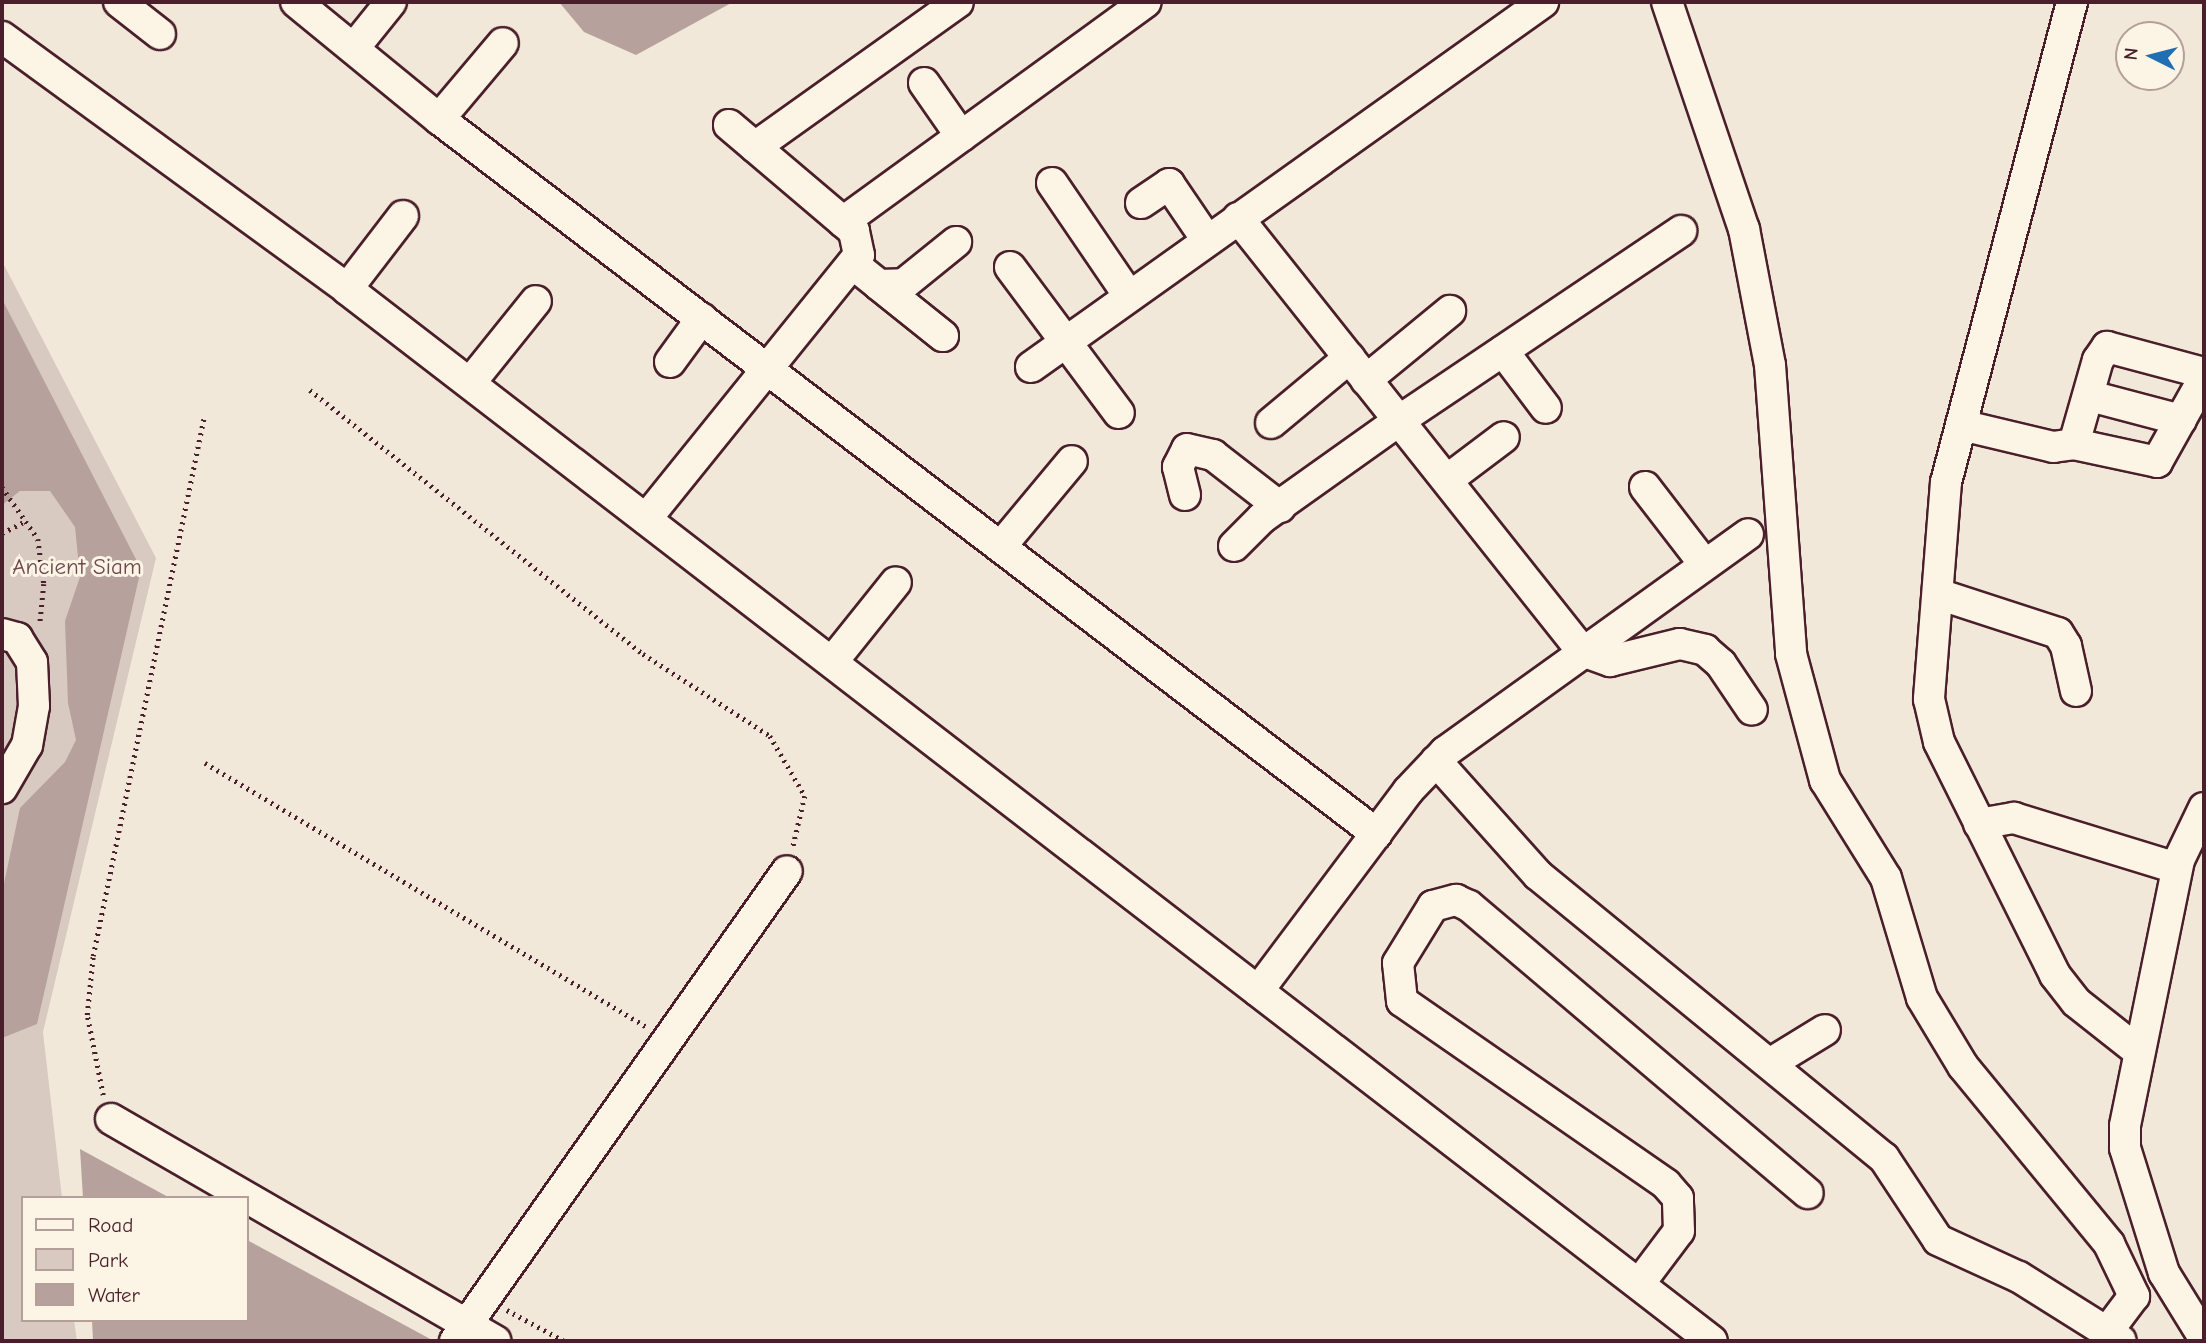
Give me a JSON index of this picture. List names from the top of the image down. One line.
{"parks":["Ancient Siam"],"legend":["Road","Park","Water"],"north":"left"}
